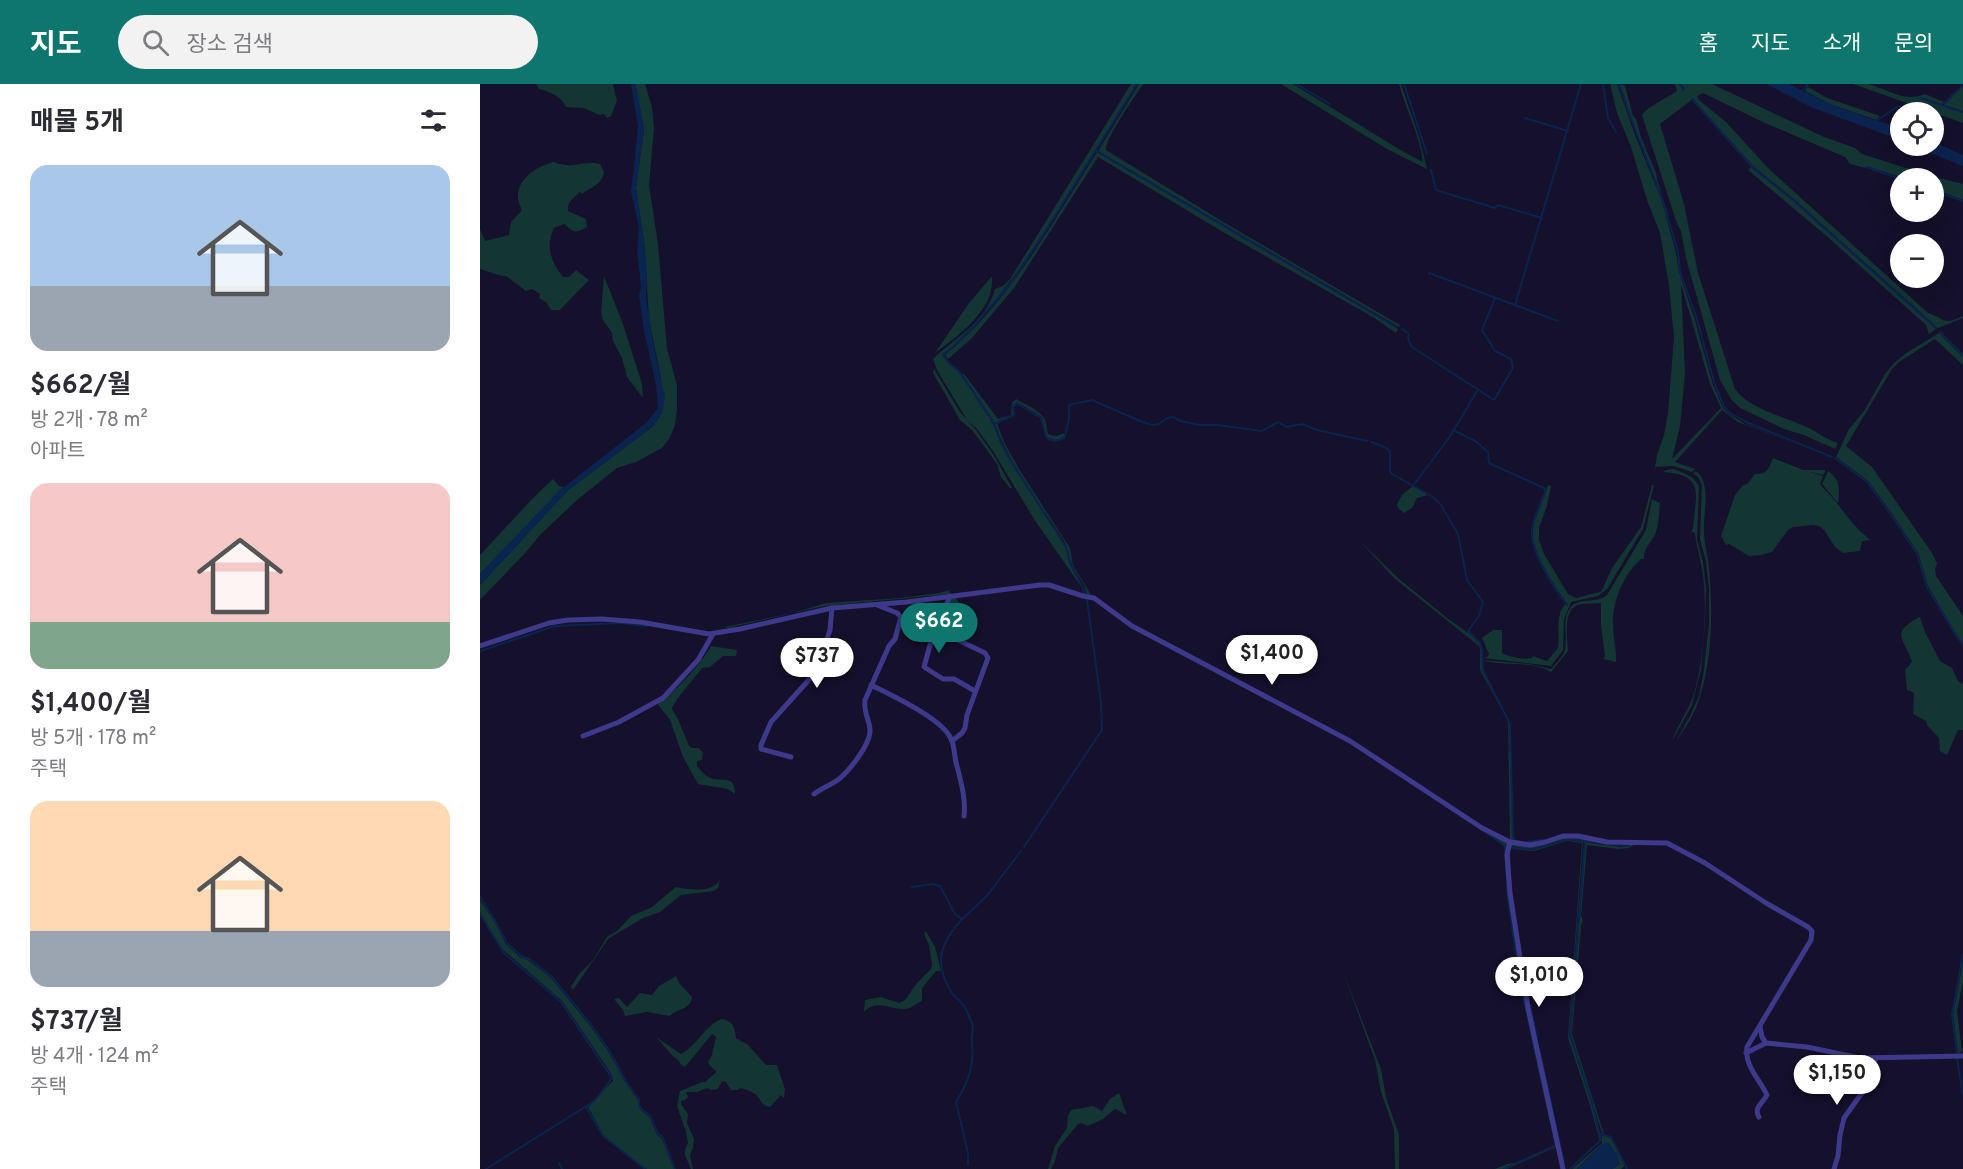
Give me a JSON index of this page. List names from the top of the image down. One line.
{"page":{"header":"지도","search":"장소 검색","nav":["홈","지도","소개","문의"],"heading":"매물 5개","map_buttons":["+","−"],"list":[{"name":"$662/월","note":"방 2개 · 78 m² · 아파트"},{"name":"$1,400/월","note":"방 5개 · 178 m² · 주택"},{"name":"$737/월","note":"방 4개 · 124 m² · 주택"}],"price":["$662","$1,400","$737","$1,010","$1,150"]}}
